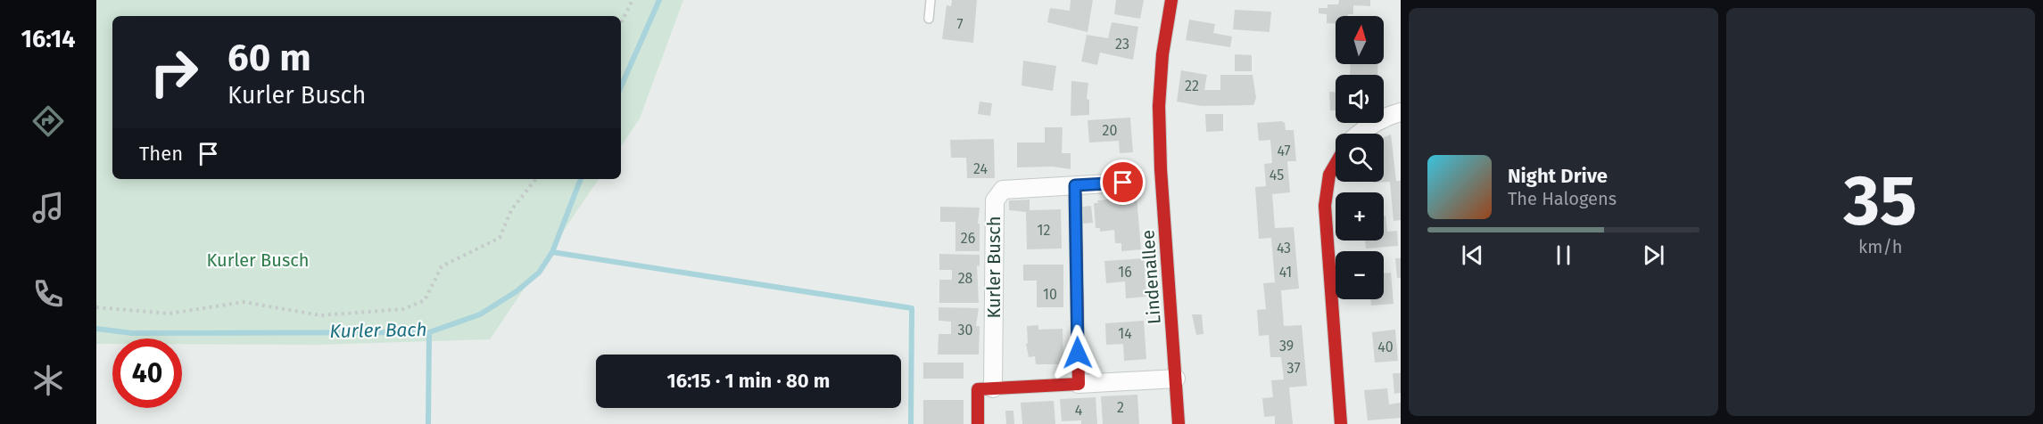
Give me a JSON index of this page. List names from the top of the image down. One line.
{"streets":{"street":["Kurler Busch","Lindenallee"]},"water":["Kurler Bach"],"parks":["Kurler Busch"],"house_numbers":["7","23","22","20","47","24","45","12","26","43","16","41","28","10","30","14","39","40","37","2","4"],"north":"top","page":{"tabs":"16:14","tile":["35","km/h"],"map_buttons":["+","−"],"turn":["60 m","Kurler Busch"],"then":"Then","song":["Night Drive","The Halogens"],"limit":"40","trip":"16:15 · 1 min · 80 m"}}
